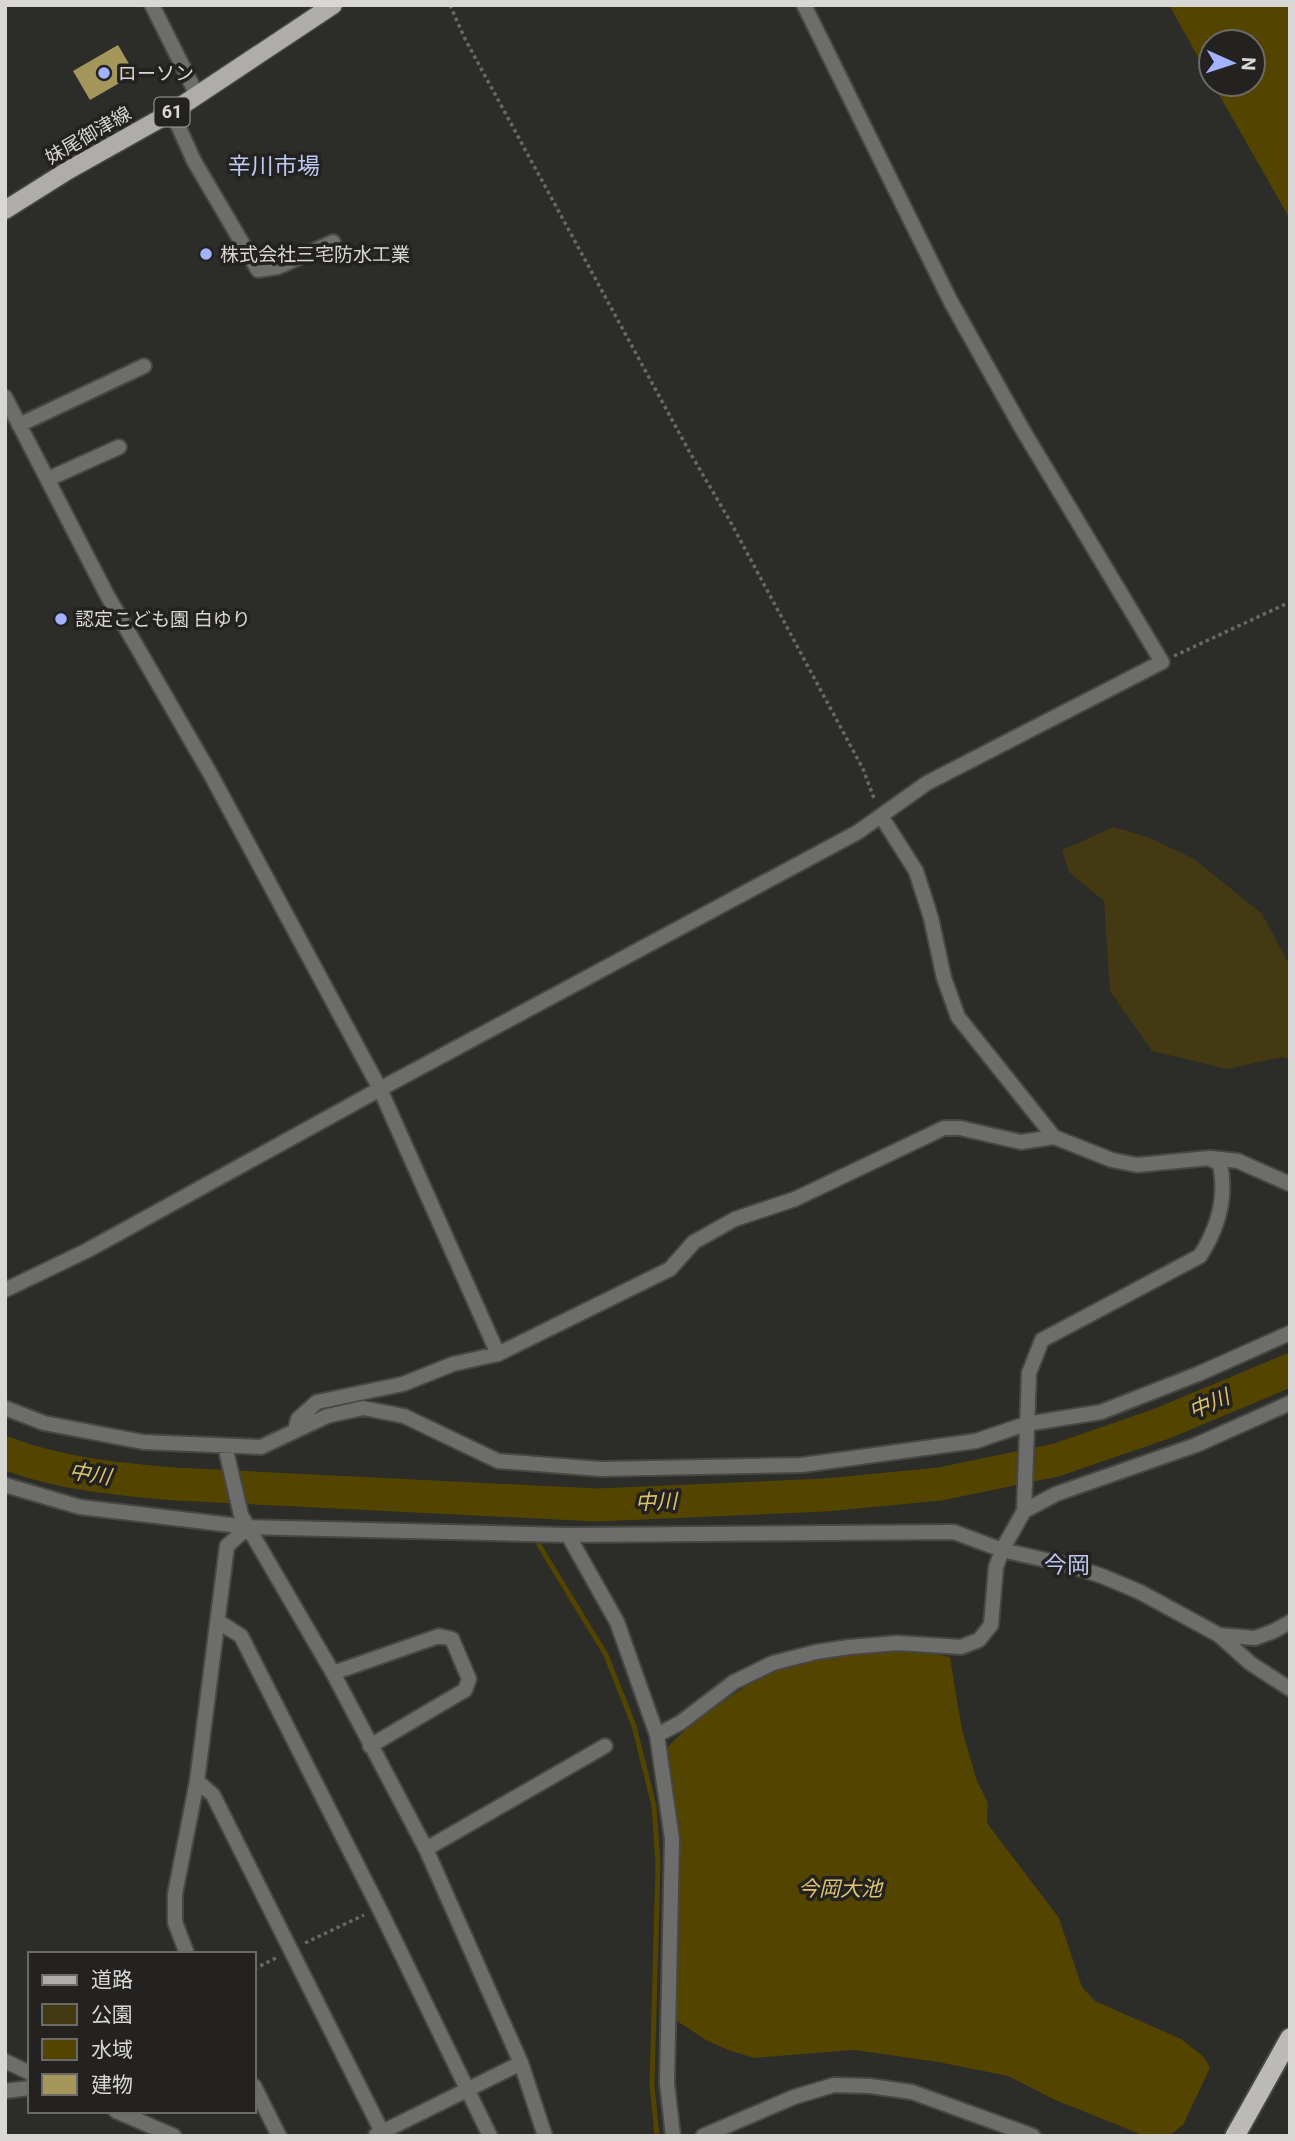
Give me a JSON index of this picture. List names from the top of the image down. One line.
{"streets":{"main road":["61","妹尾御津線"]},"districts":["辛川市場","今岡"],"water":["中川","今岡大池"],"places":["ローソン","株式会社三宅防水工業","認定こども園 白ゆり"],"legend":["道路","公園","水域","建物"],"north":"right"}
